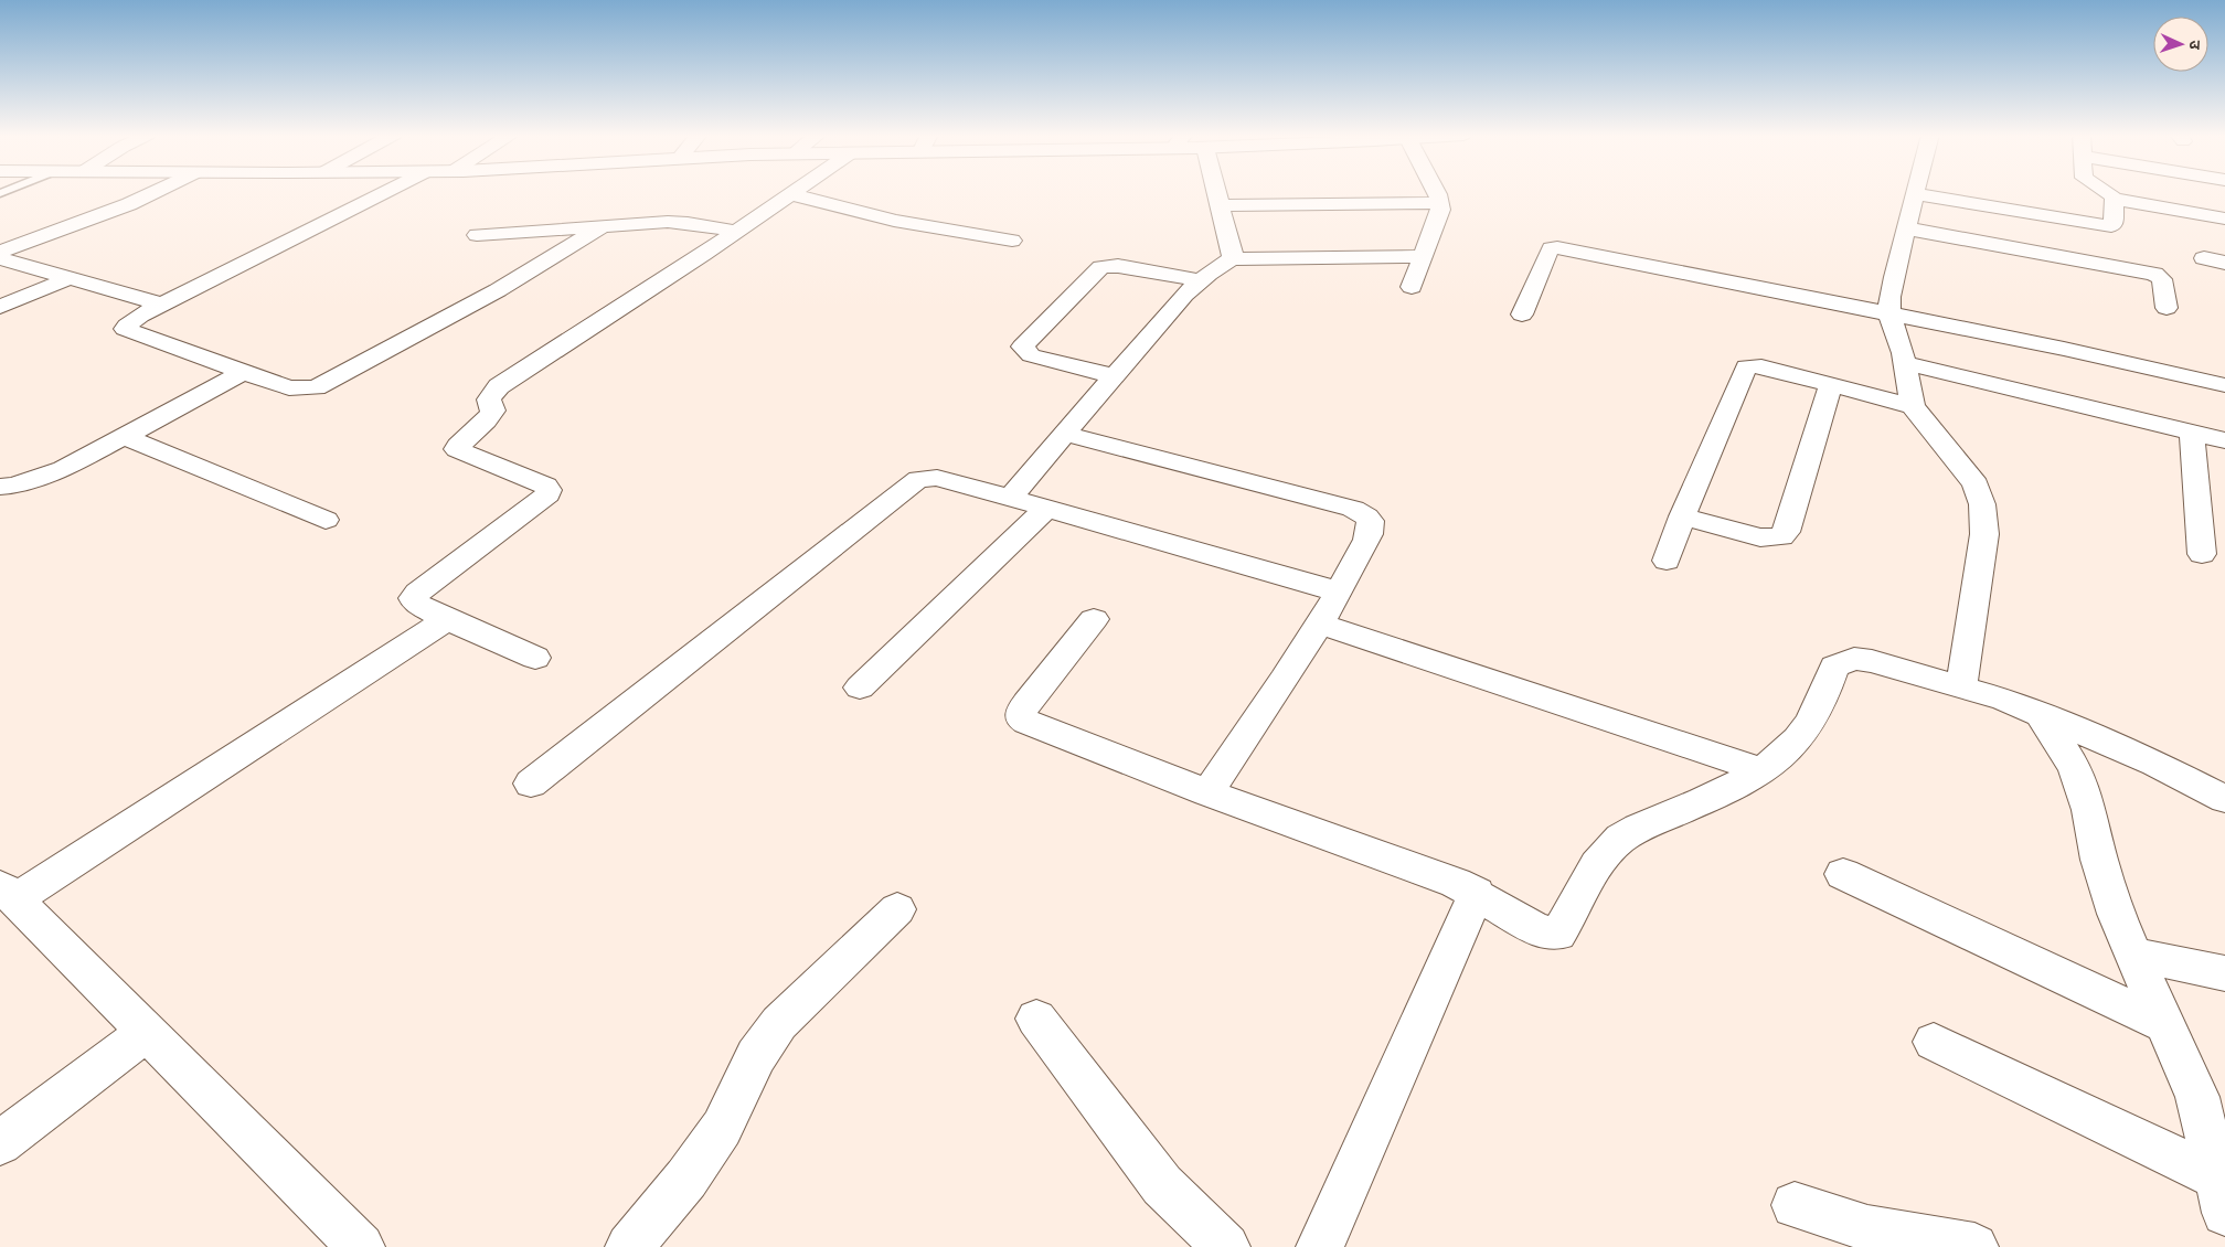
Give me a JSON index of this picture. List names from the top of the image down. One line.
{"north":"right"}
